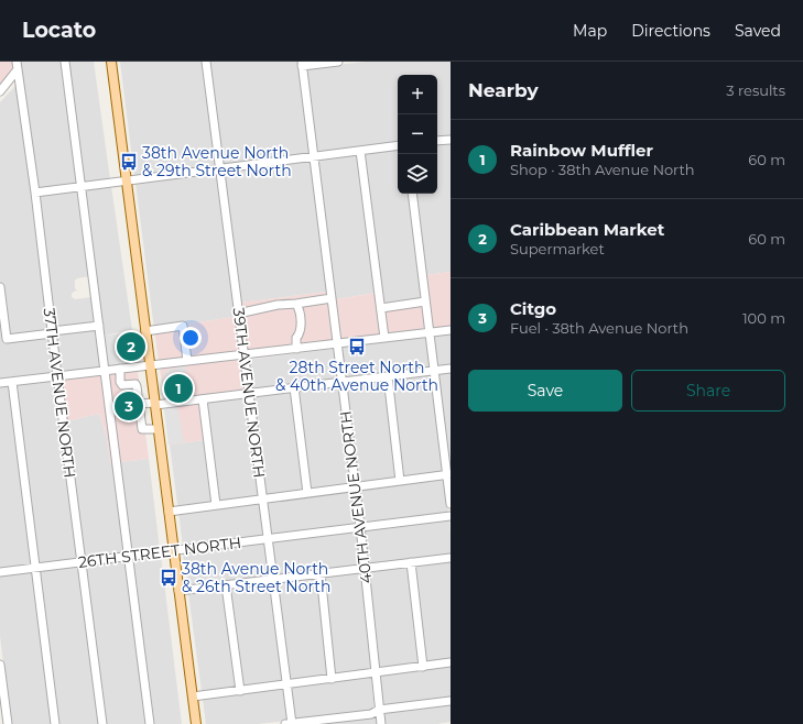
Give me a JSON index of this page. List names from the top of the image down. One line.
{"streets":{"street":["37TH AVENUE NORTH","39TH AVENUE NORTH","40TH AVENUE NORTH","26TH STREET NORTH"]},"crossings":[["37TH AVENUE NORTH","26TH STREET NORTH"],["39TH AVENUE NORTH","26TH STREET NORTH"],["40TH AVENUE NORTH","26TH STREET NORTH"]],"places":{"bus stop":["38th Avenue North & 29th Street North","28th Street North & 40th Avenue North","38th Avenue North & 26th Street North"]},"page":{"header":"Locato","nav":["Map","Directions","Saved"],"heading":["Nearby","3 results"],"map_buttons":["+","−"],"list":[{"mark":"1","name":"Rainbow Muffler","note":"Shop · 38th Avenue North","value":"60 m"},{"mark":"2","name":"Caribbean Market","note":"Supermarket","value":"60 m"},{"mark":"3","name":"Citgo","note":"Fuel · 38th Avenue North","value":"100 m"}],"pins":["2","1","3"],"buttons":["Save","Share"]}}
